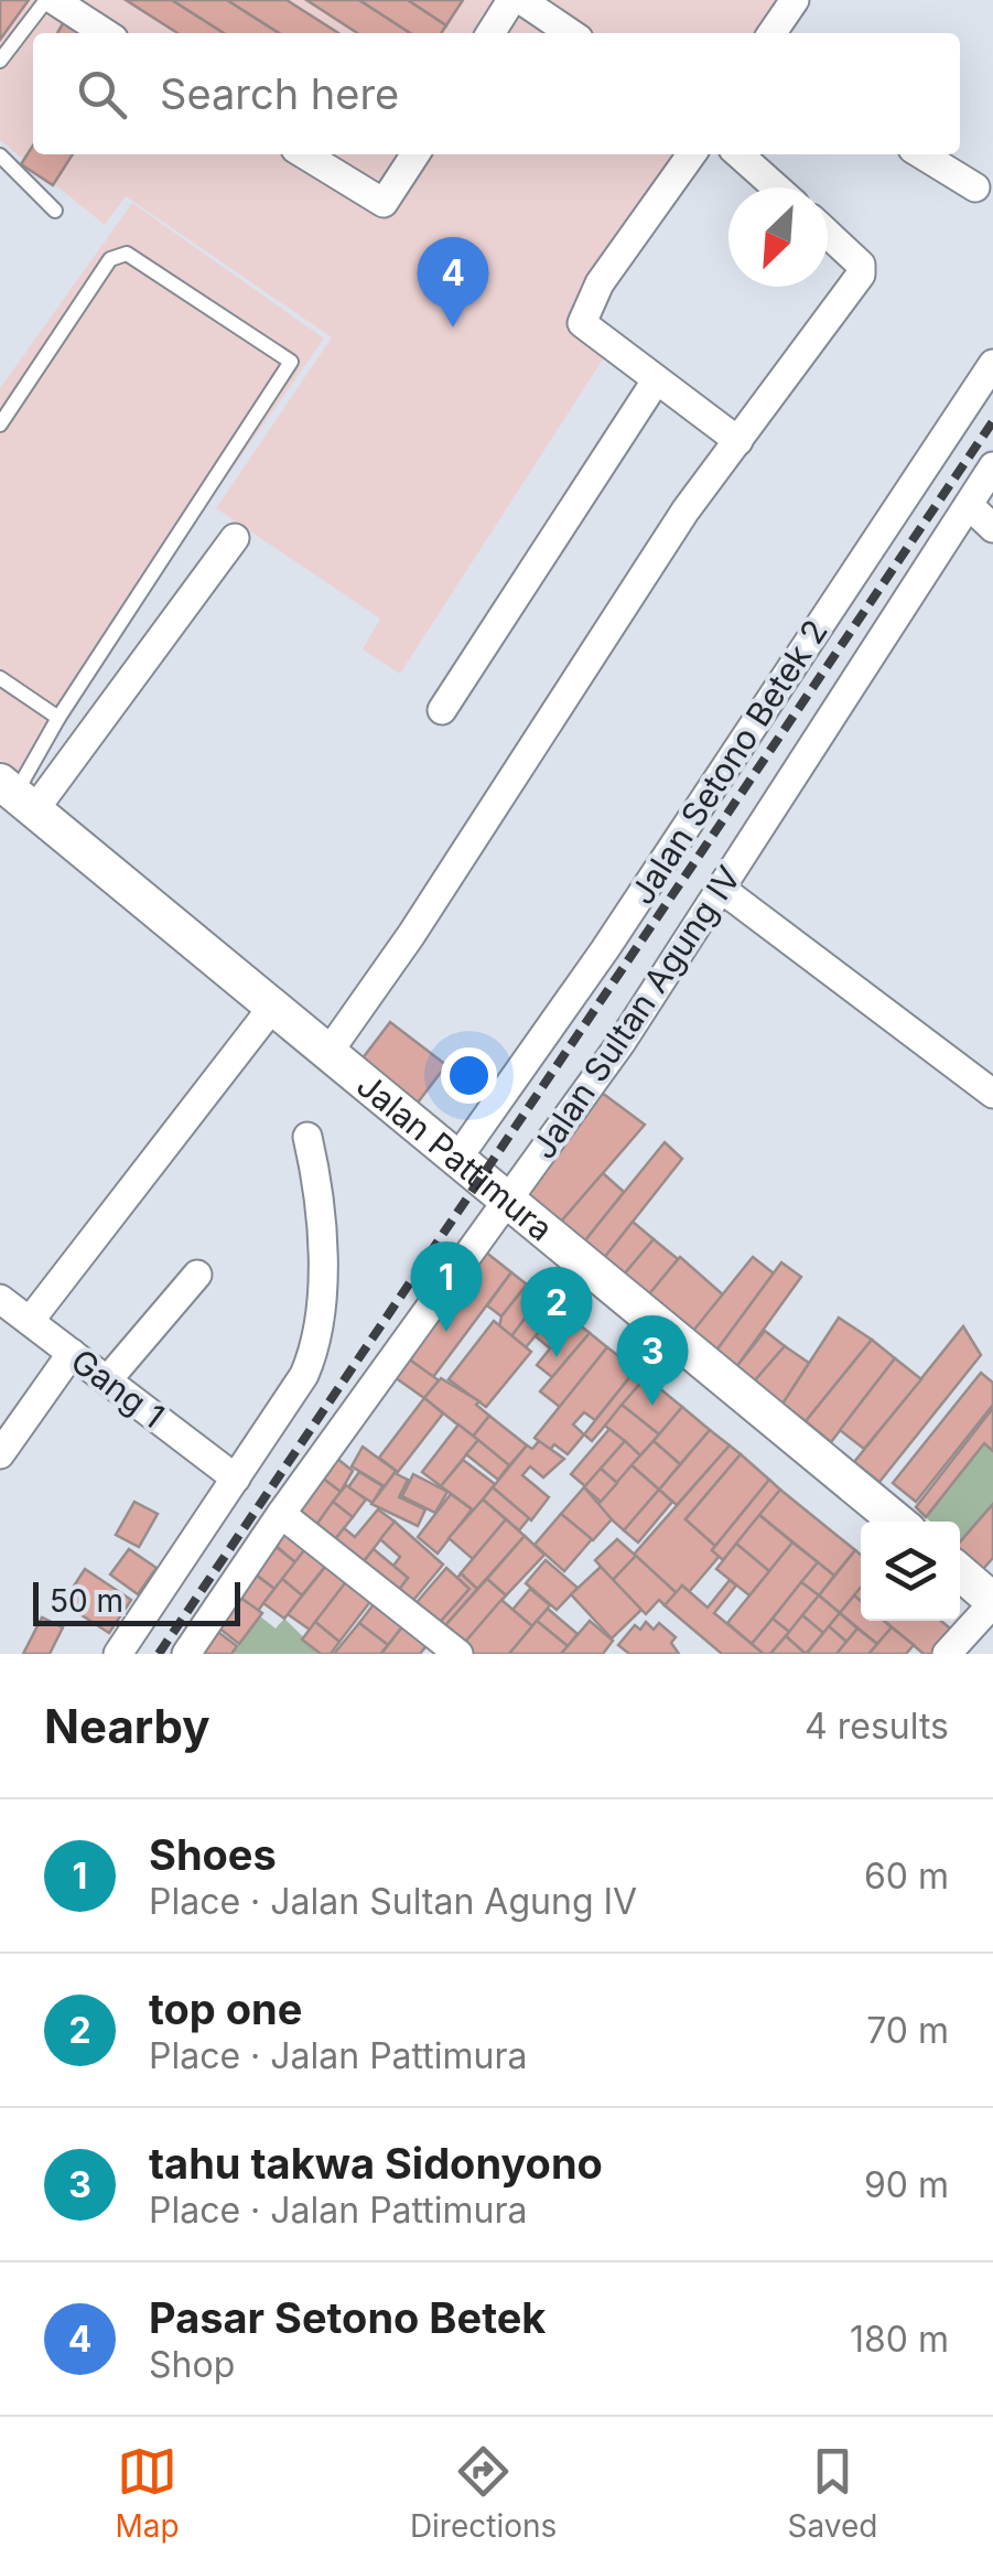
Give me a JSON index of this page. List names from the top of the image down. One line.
{"streets":{"main road":["Jalan Pattimura"],"street":["Jalan Setono Betek 2","Jalan Sultan Agung IV","Gang 1"]},"crossings":[["Jalan Setono Betek 2","Jalan Pattimura"],["Jalan Sultan Agung IV","Jalan Pattimura"]],"scale_bar":"50 m","north":"bottom left","page":{"search":"Search here","pins":["4","1","2","3"],"scale":"50 m","heading":["Nearby","4 results"],"list":[{"mark":"1","name":"Shoes","note":"Place · Jalan Sultan Agung IV","value":"60 m"},{"mark":"2","name":"top one","note":"Place · Jalan Pattimura","value":"70 m"},{"mark":"3","name":"tahu takwa Sidonyono","note":"Place · Jalan Pattimura","value":"90 m"},{"mark":"4","name":"Pasar Setono Betek","note":"Shop","value":"180 m"}],"nav":["Map","Directions","Saved"]}}
